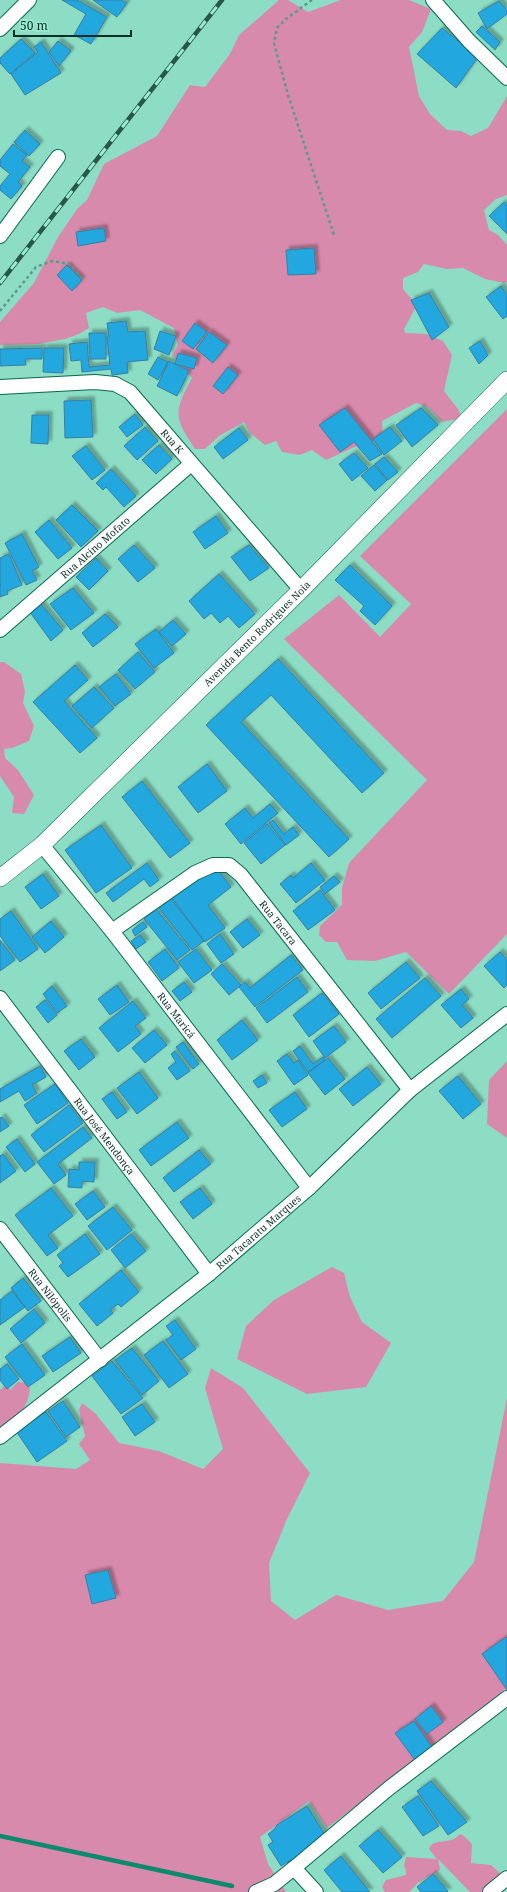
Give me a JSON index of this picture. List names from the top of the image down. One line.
{"streets":{"street":["Rua K","Rua Alcino Mofato","Avenida Bento Rodrigues Noia","Rua Tacara","Rua Maricá","Rua José Mendonça","Rua Tacaratu Marques","Rua Nilópolis"]},"crossings":[["Rua K","Rua Alcino Mofato"],["Rua K","Avenida Bento Rodrigues Noia"],["Avenida Bento Rodrigues Noia","Rua Maricá"],["Rua Tacara","Rua Maricá"],["Rua Tacara","Rua Tacaratu Marques"],["Rua Maricá","Rua Tacaratu Marques"],["Rua José Mendonça","Rua Tacaratu Marques"],["Rua Tacaratu Marques","Rua Nilópolis"]],"scale_bar":"50 m"}
